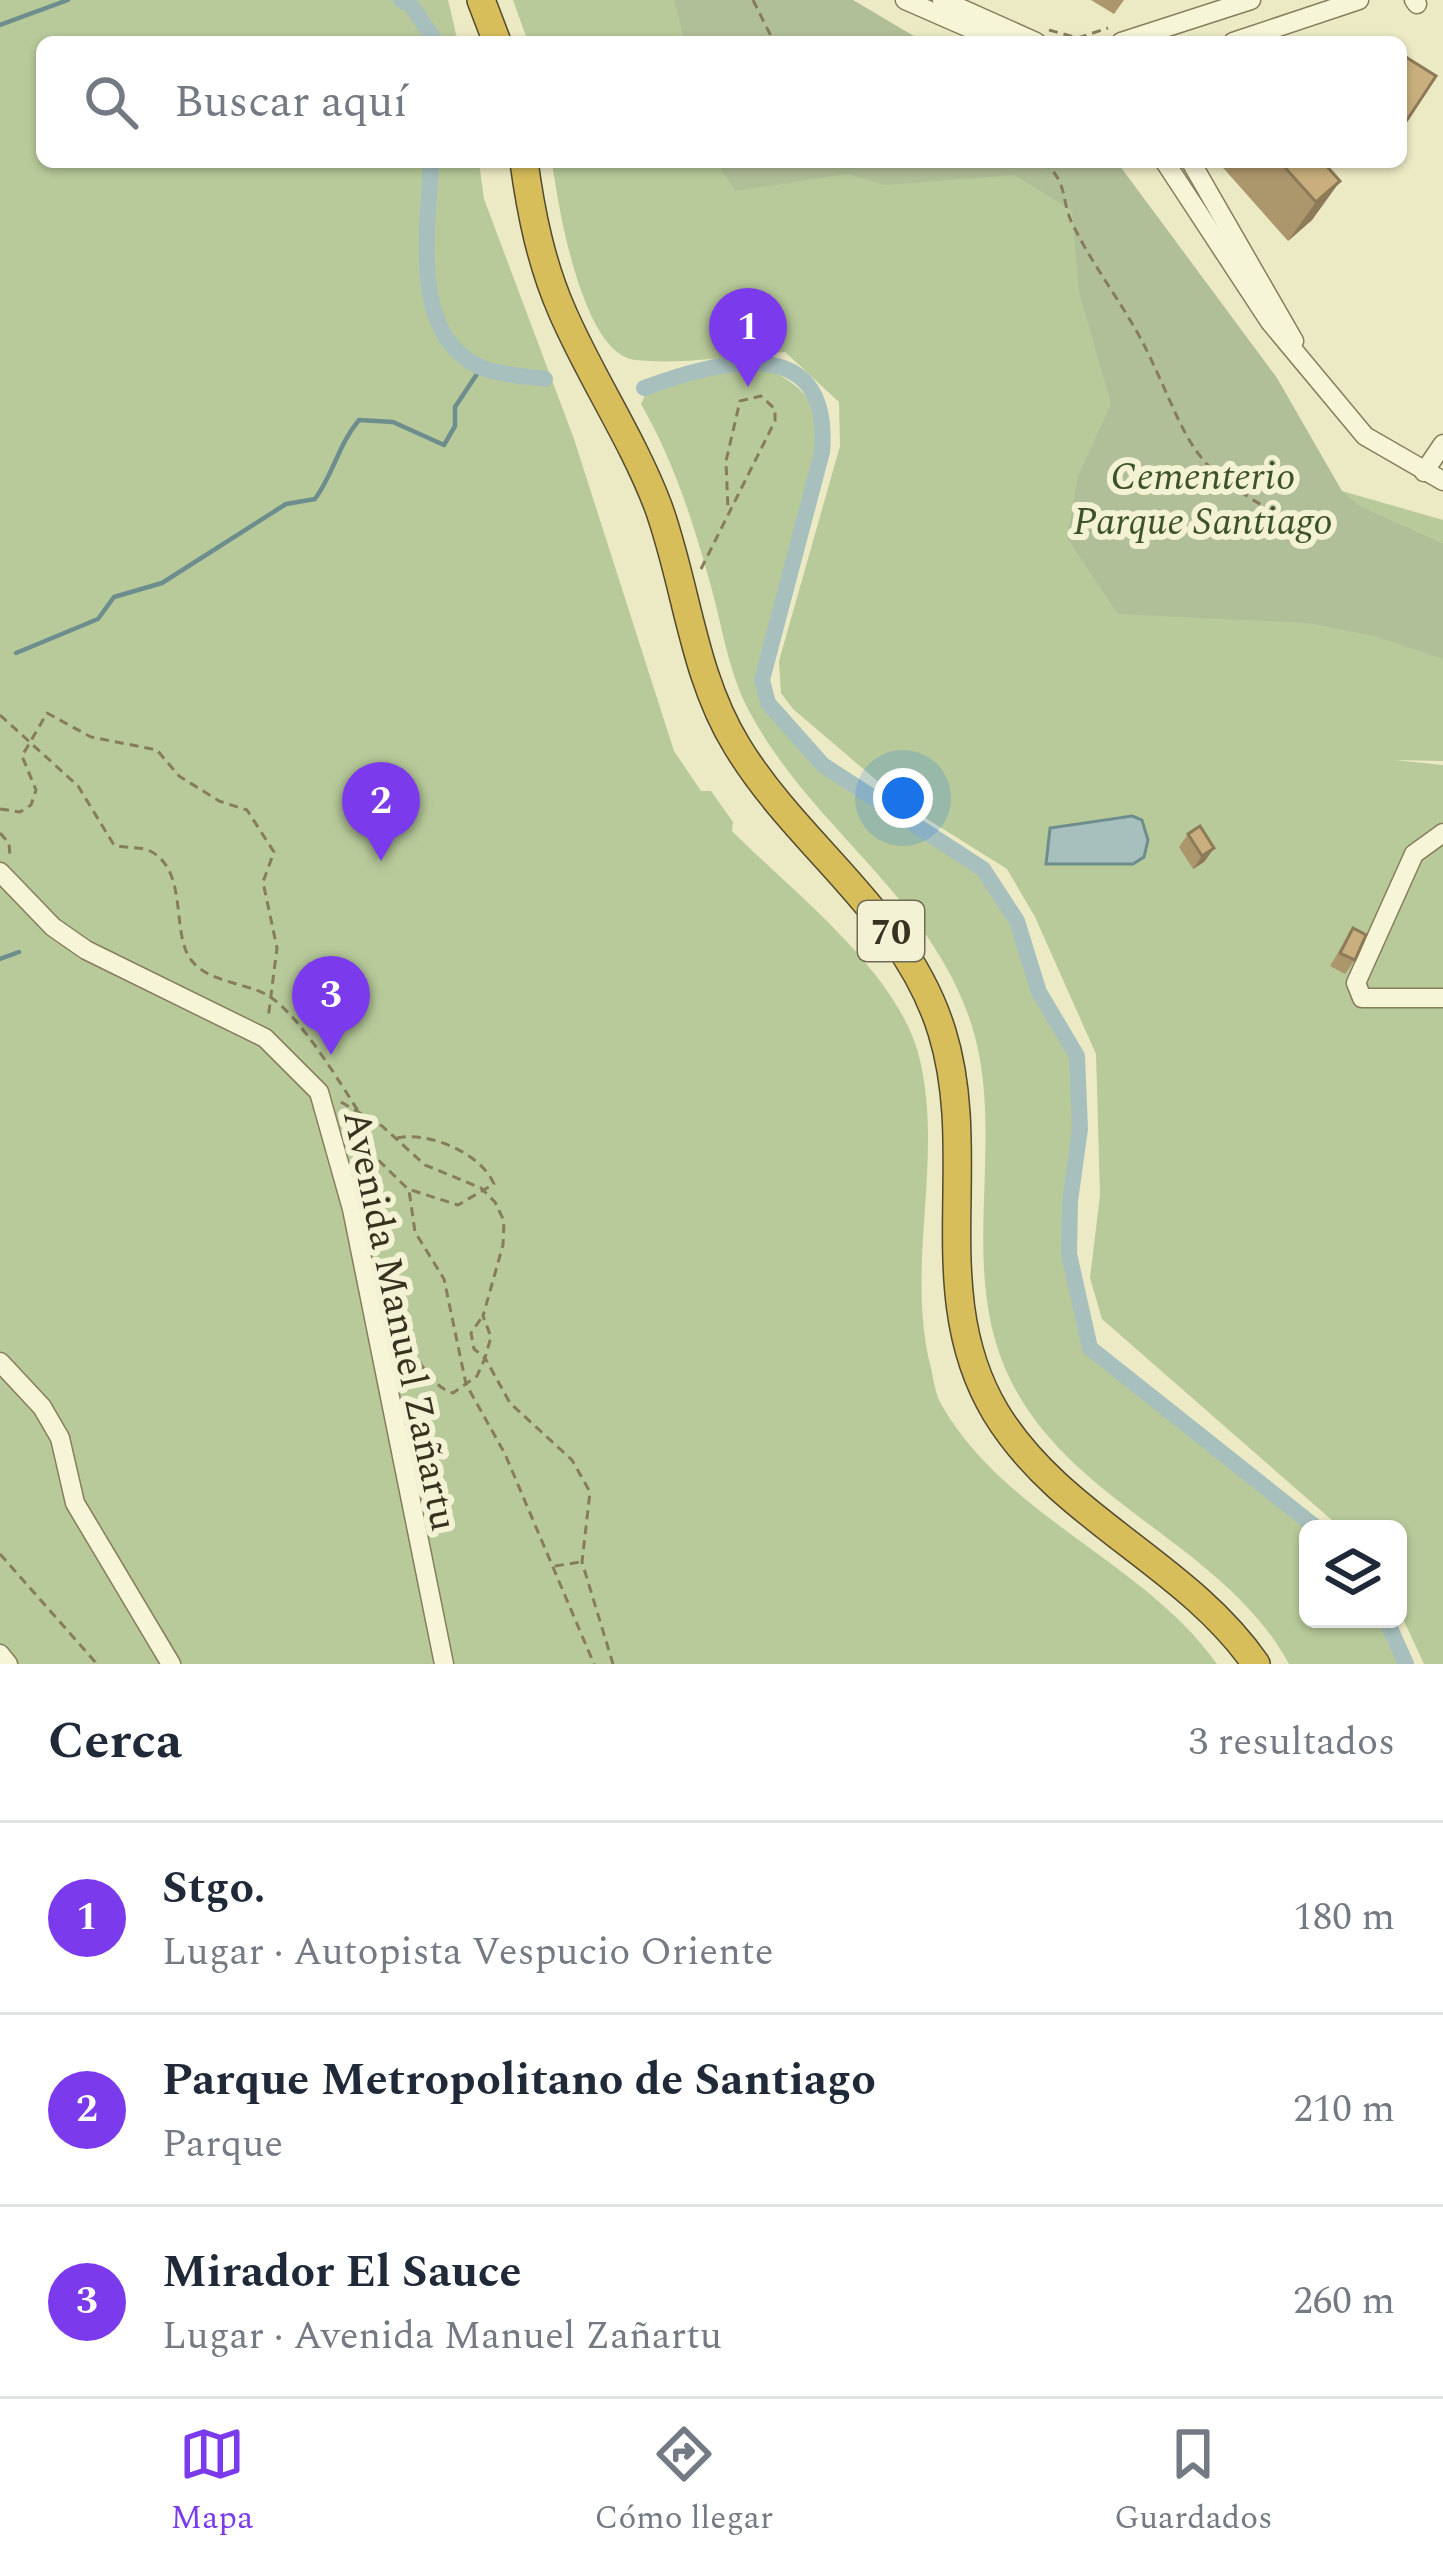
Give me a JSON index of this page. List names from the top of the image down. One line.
{"streets":{"highway":["70"],"street":["Avenida Manuel Zañartu"]},"parks":["Cementerio Parque Santiago"],"page":{"search":"Buscar aquí","pins":["1","2","3"],"heading":["Cerca","3 resultados"],"list":[{"mark":"1","name":"Stgo.","note":"Lugar · Autopista Vespucio Oriente","value":"180 m"},{"mark":"2","name":"Parque Metropolitano de Santiago","note":"Parque","value":"210 m"},{"mark":"3","name":"Mirador El Sauce","note":"Lugar · Avenida Manuel Zañartu","value":"260 m"}],"nav":["Mapa","Cómo llegar","Guardados"]}}
